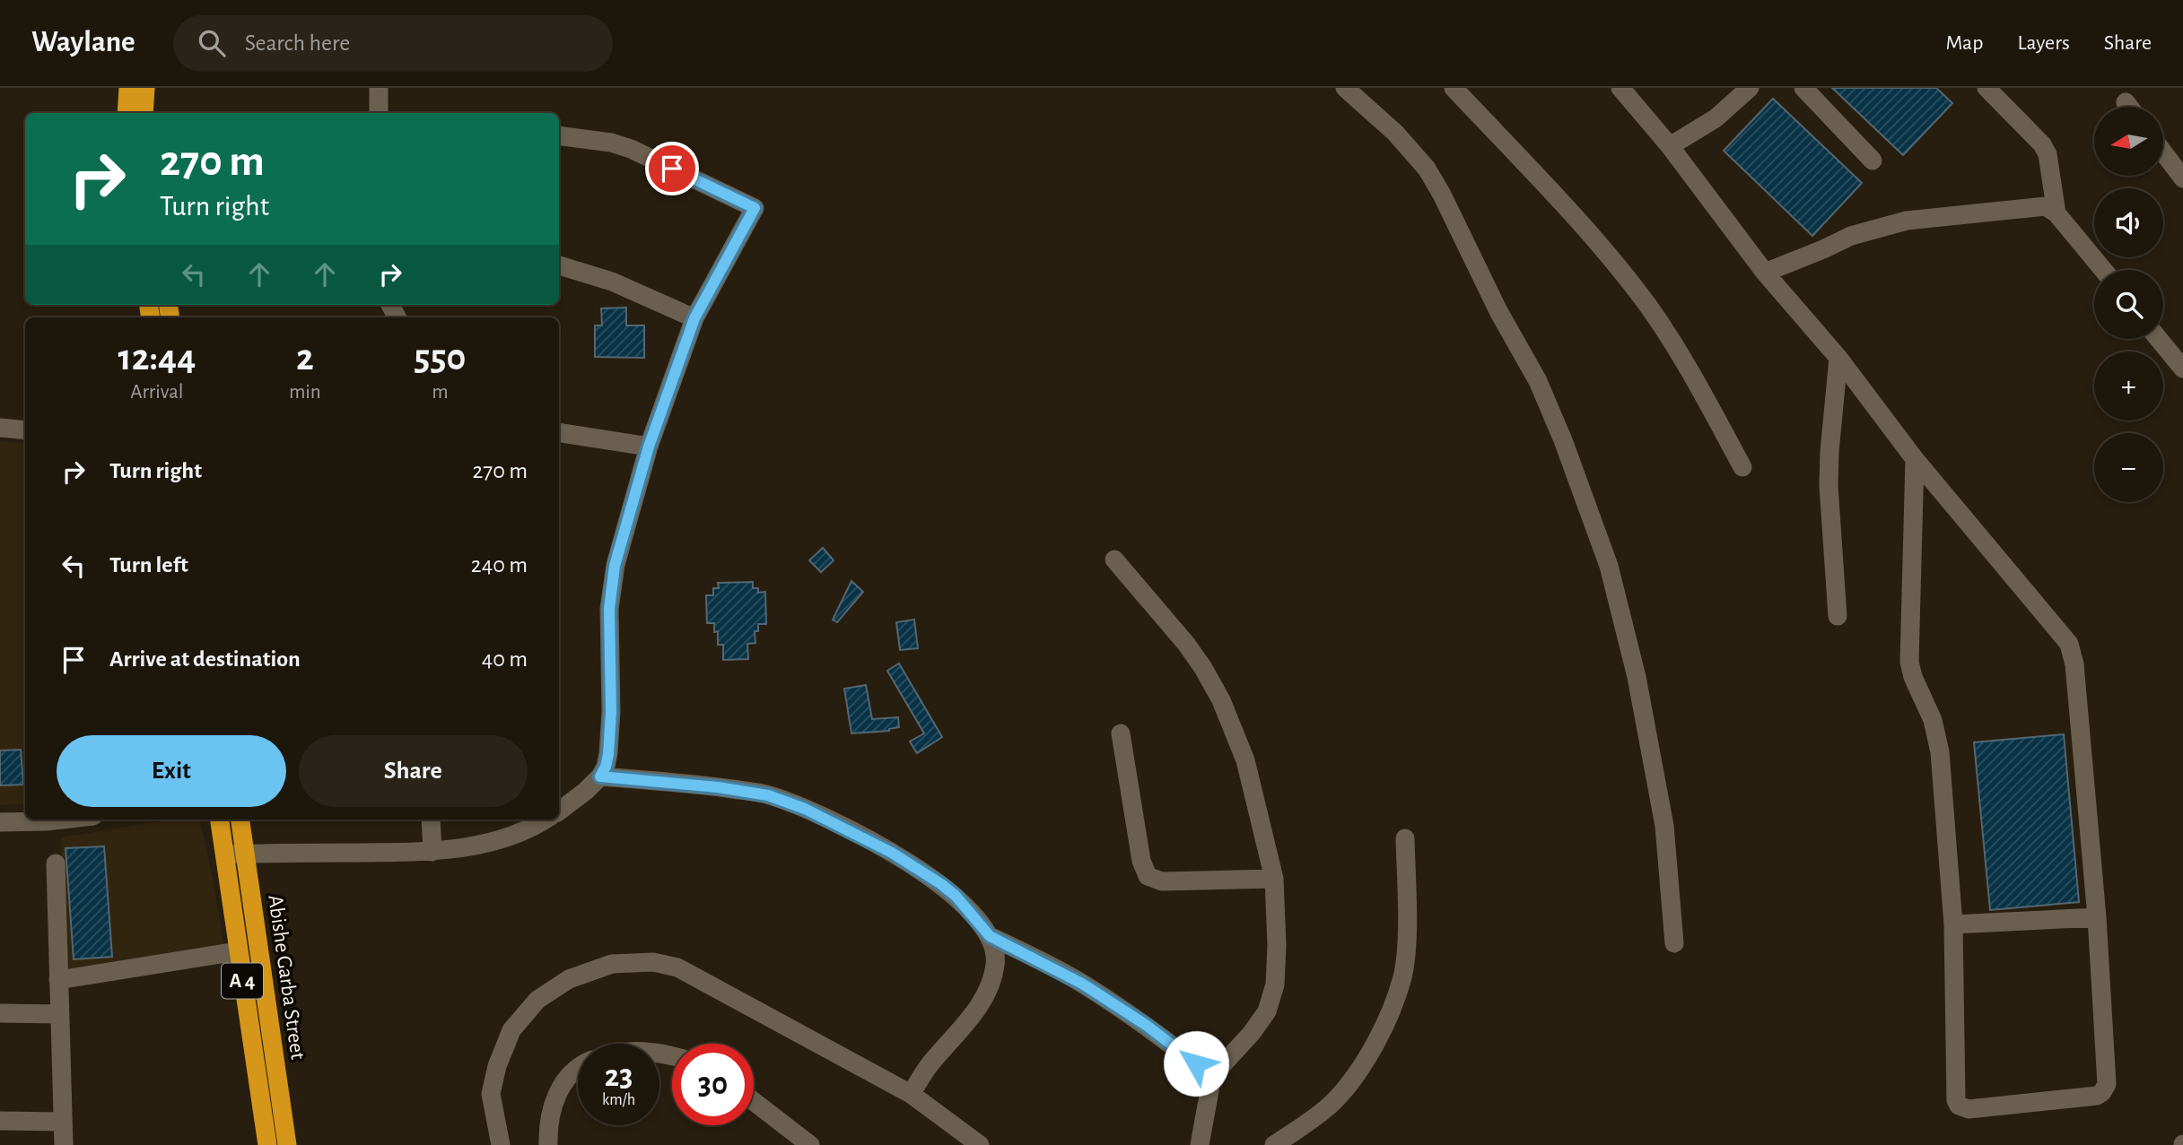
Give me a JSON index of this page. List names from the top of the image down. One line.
{"streets":{"highway":["Abishe Garba Street","A 4"]},"north":"left","page":{"header":"Waylane","search":"Search here","nav":["Map","Layers","Share"],"map_buttons":["+","−"],"turn":["270 m","Turn right"],"eta":["12:44","Arrival","2","min","550","m"],"list":[{"name":"Turn right","value":"270 m"},{"name":"Turn left","value":"240 m"},{"name":"Arrive at destination","value":"40 m"}],"buttons":["Exit","Share"],"speed":"23 km/h","limit":"30"}}
